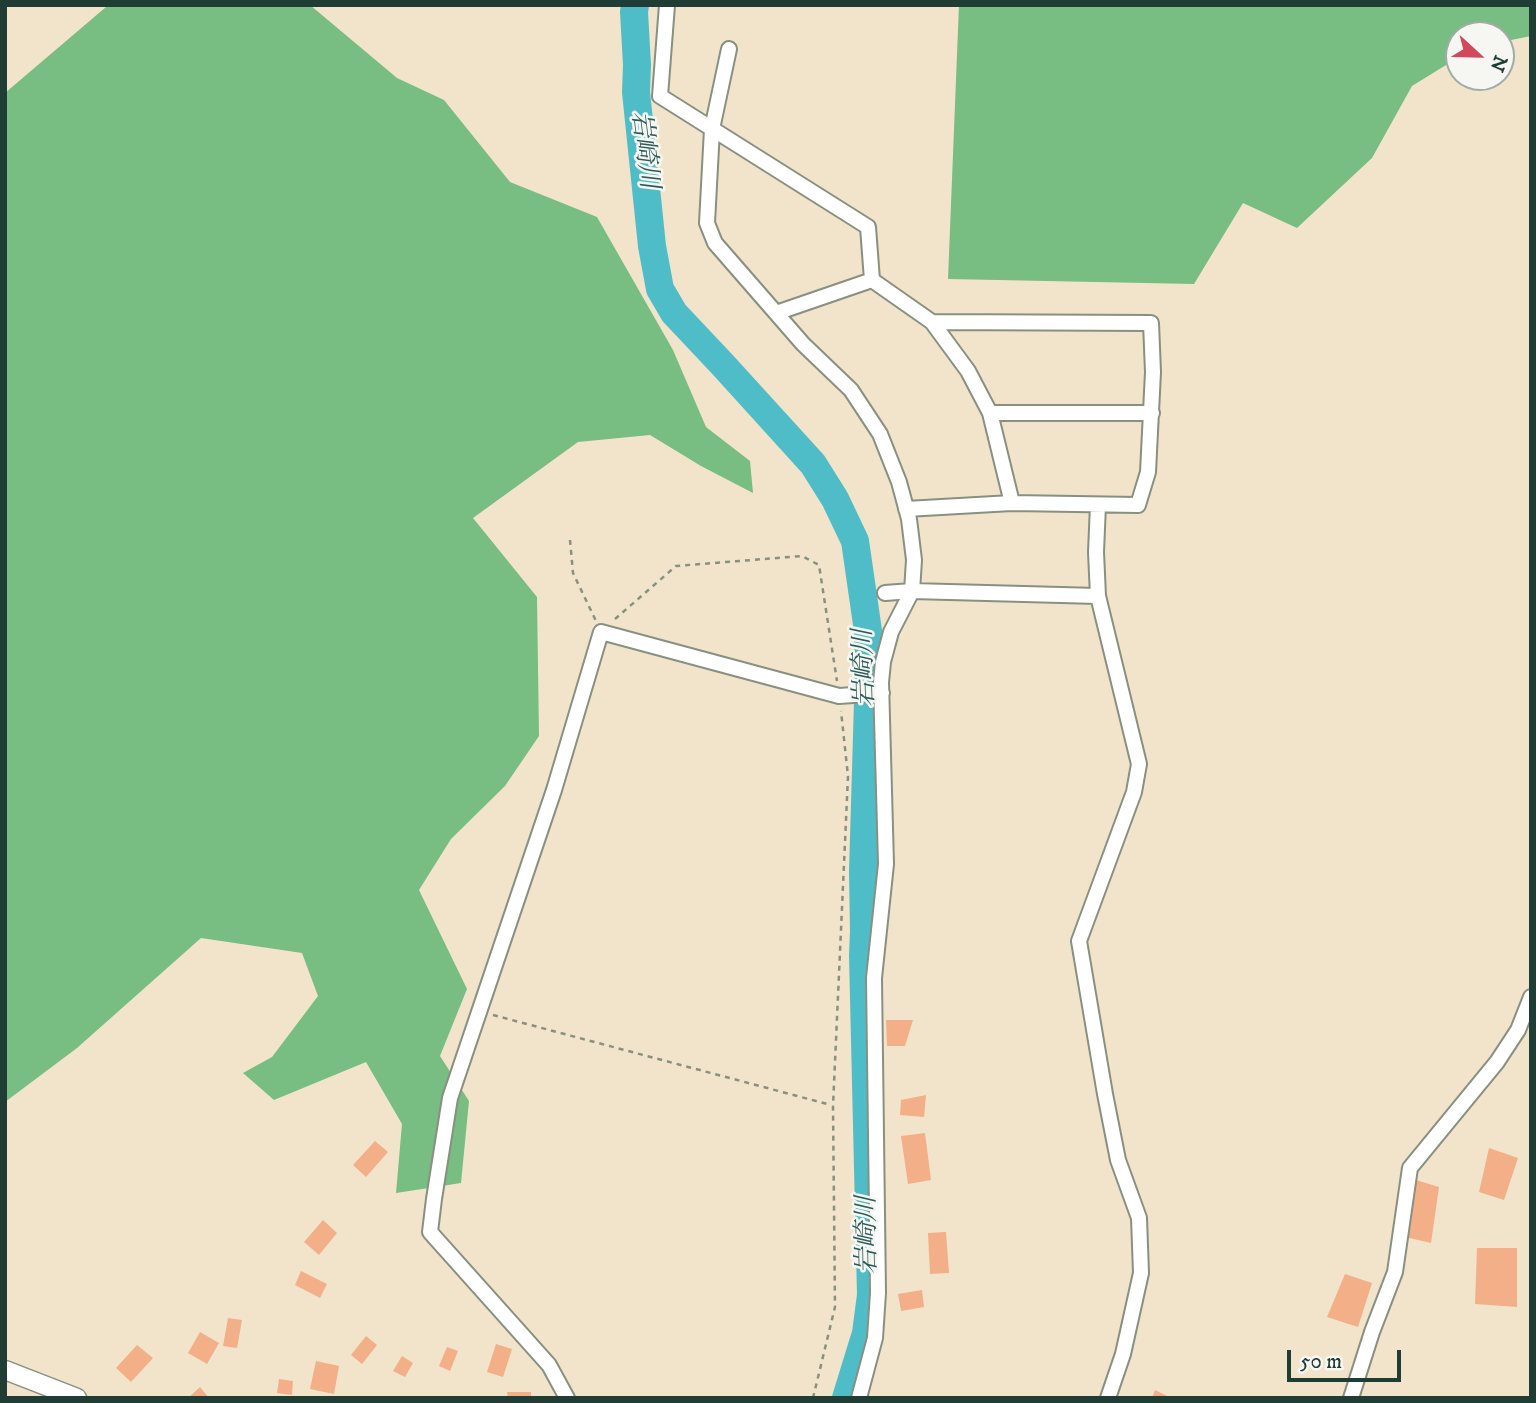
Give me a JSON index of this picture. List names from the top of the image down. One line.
{"water":["岩崎川"],"scale_bar":"50 m","north":"right"}
